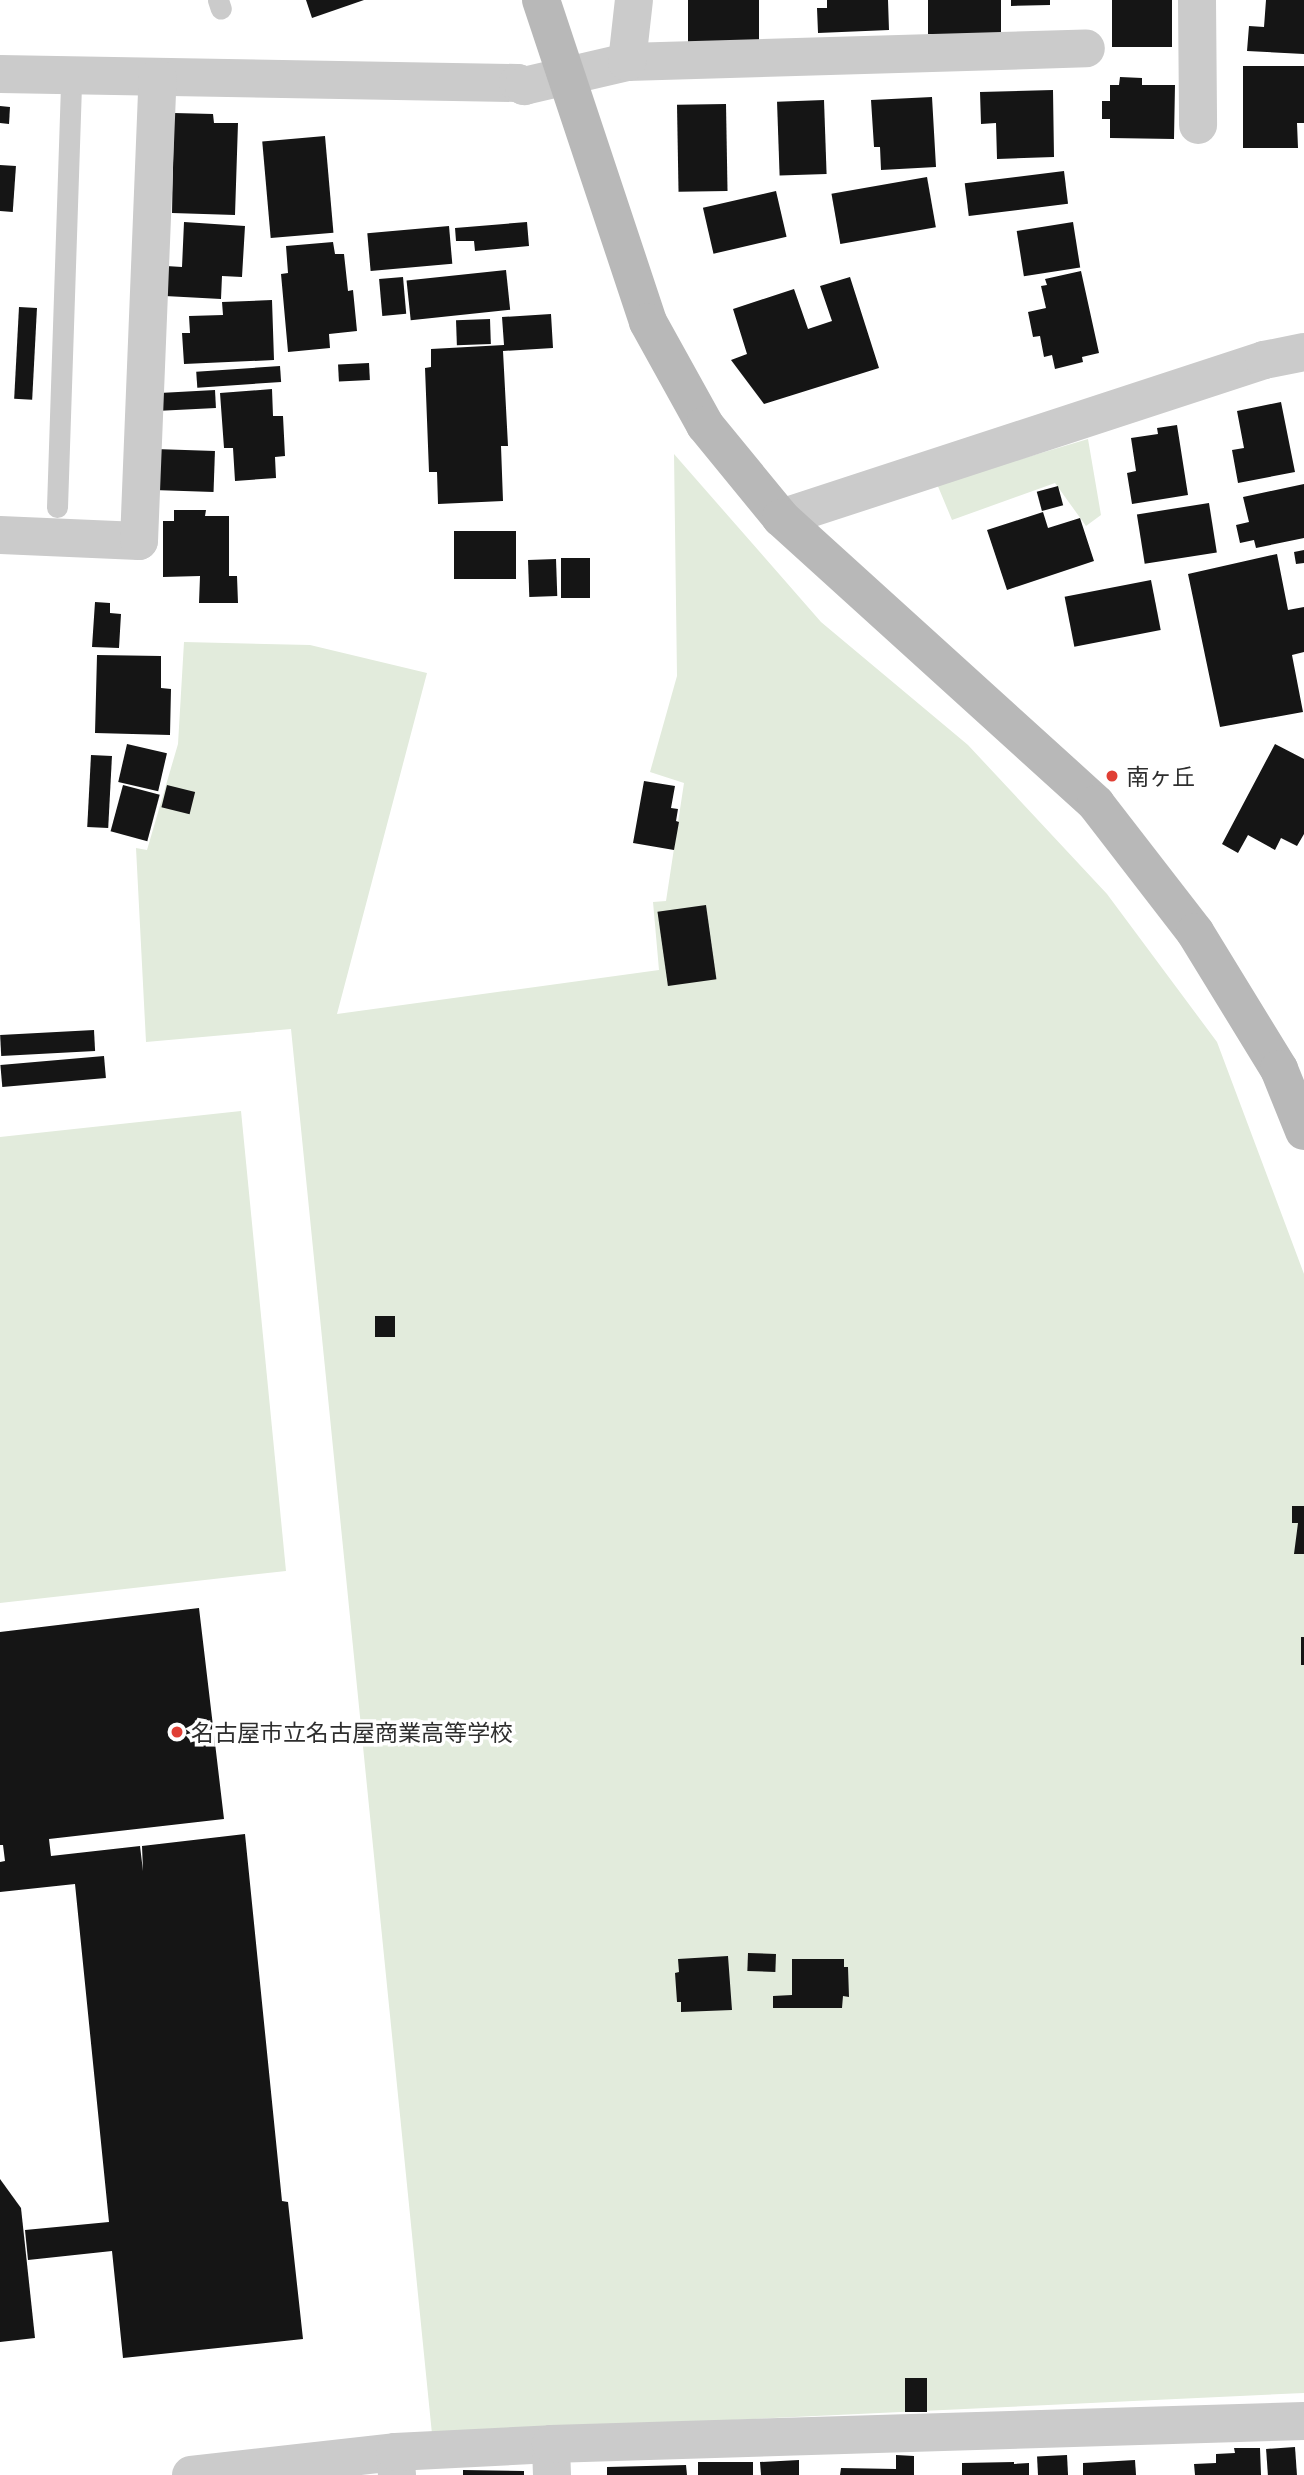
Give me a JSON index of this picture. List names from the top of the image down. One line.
{"places":["南ヶ丘","名古屋市立名古屋商業高等学校"]}
